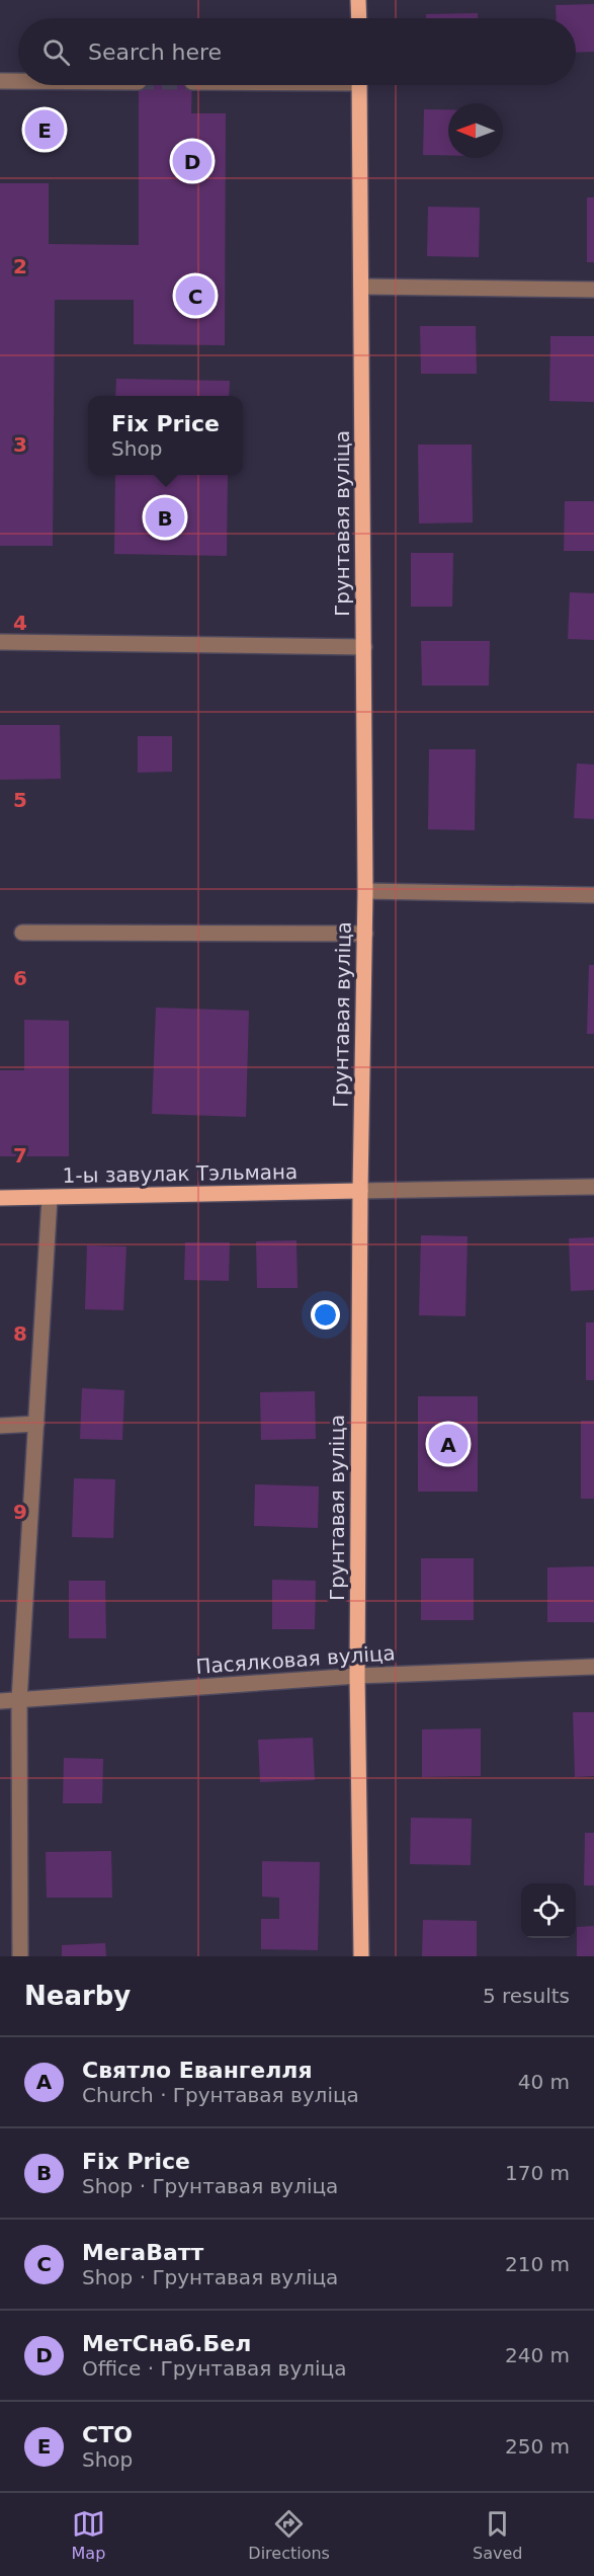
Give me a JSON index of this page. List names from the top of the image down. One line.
{"streets":{"main road":["Грунтавая вуліца","1-ы завулак Тэльмана"],"street":["Пасялковая вуліца"]},"crossings":[["Грунтавая вуліца","1-ы завулак Тэльмана"],["Грунтавая вуліца","Пасялковая вуліца"]],"north":"left","page":{"search":"Search here","pins":["E","D","C","B","A"],"popup":["Fix Price","Shop"],"heading":["Nearby","5 results"],"list":[{"mark":"A","name":"Святло Евангелля","note":"Church · Грунтавая вуліца","value":"40 m"},{"mark":"B","name":"Fix Price","note":"Shop · Грунтавая вуліца","value":"170 m"},{"mark":"C","name":"МегаВатт","note":"Shop · Грунтавая вуліца","value":"210 m"},{"mark":"D","name":"МетСнаб.Бел","note":"Office · Грунтавая вуліца","value":"240 m"},{"mark":"E","name":"СТО","note":"Shop","value":"250 m"}],"nav":["Map","Directions","Saved"]},"grid":{"rows":["2","3","4","5","6","7","8","9"]}}
